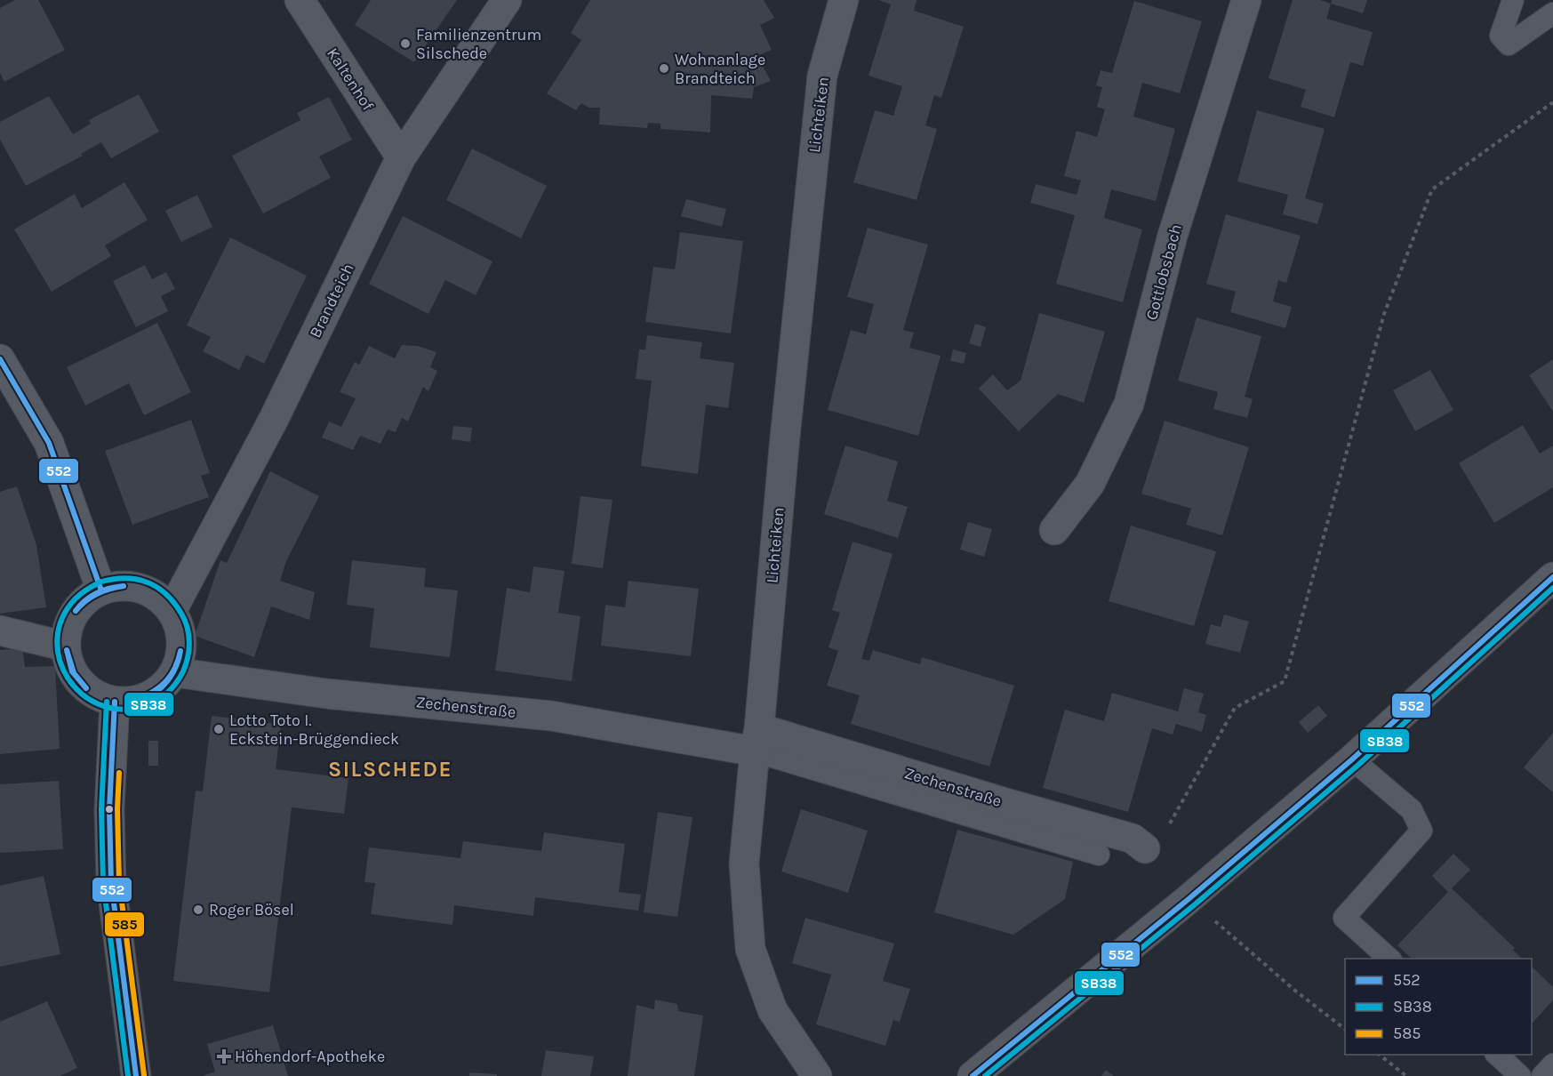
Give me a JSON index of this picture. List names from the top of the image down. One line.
{"streets":{"street":["Kaltenhof","Lichteiken","Gottlobsbach","Brandteich","Zechenstraße"]},"crossings":[["Kaltenhof","Brandteich"],["Lichteiken","Zechenstraße"],["Brandteich","Zechenstraße"]],"districts":["SILSCHEDE"],"places":{"other":["Familienzentrum Silschede","Wohnanlage Brandteich","Lotto Toto I. Eckstein-Brüggendieck","Roger Bösel"],"health":["Höhendorf-Apotheke"]},"lines":["transit line 552","transit line SB38","transit line 585"],"legend":["552","SB38","585"]}
